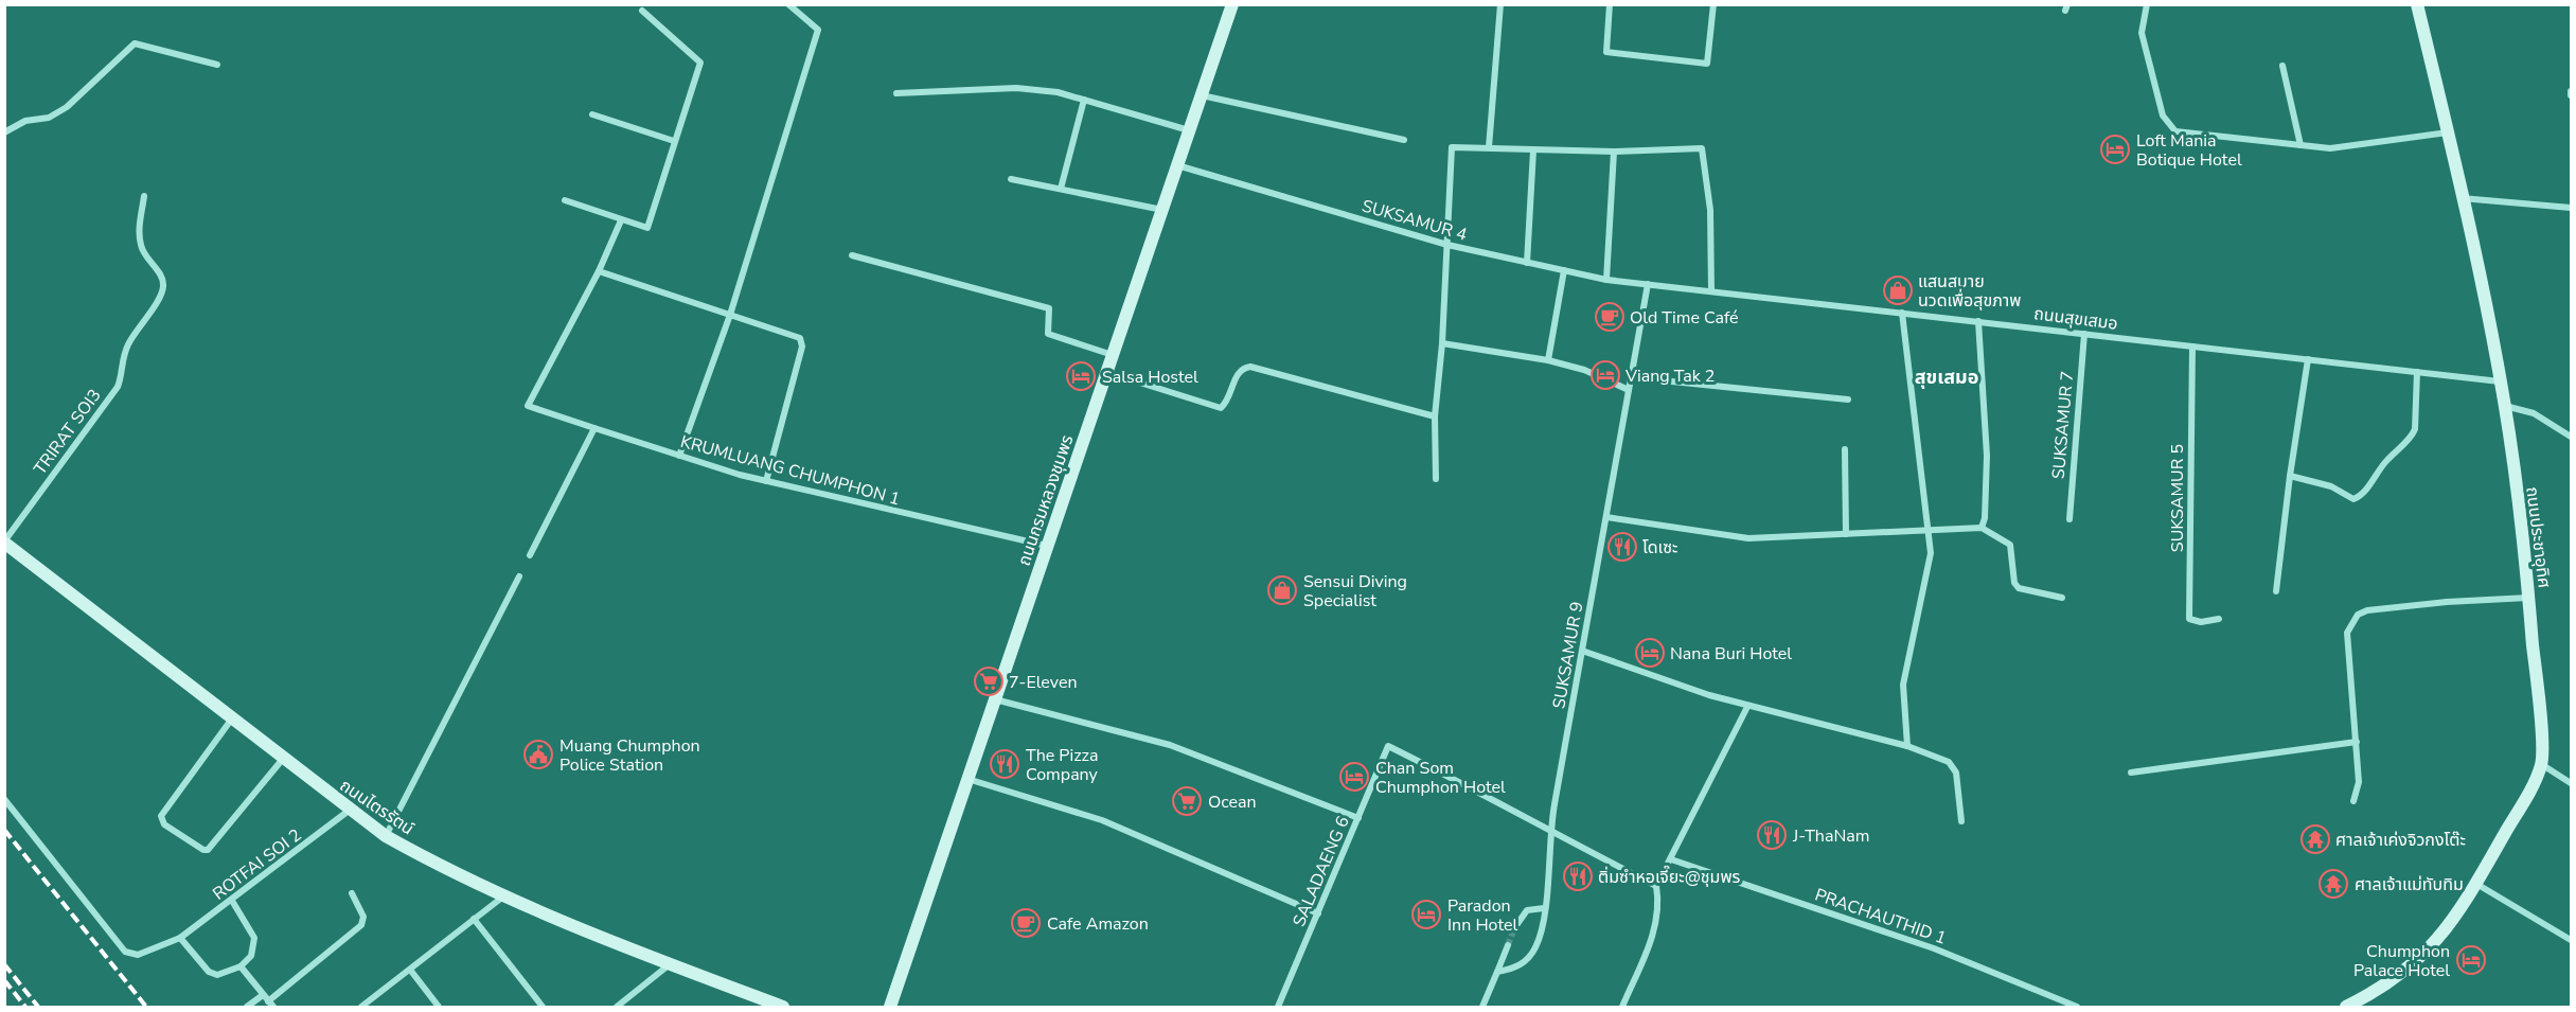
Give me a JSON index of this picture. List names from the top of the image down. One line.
{"streets":{"street":["SUKSAMUR 4","ถนนสุขเสมอ","SUKSAMUR 7","TRIRAT SOI3","KRUMLUANG CHUMPHON 1","SUKSAMUR 5","ถนนกรมหลวงชุมพร","ถนนประชาอุทิศ","SUKSAMUR 9","ถนนไตรรัตน์","ROTFAI SOI 2","SALADAENG 6","PRACHAUTHID 1"]},"crossings":[["SUKSAMUR 4","ถนนสุขเสมอ"],["SUKSAMUR 4","ถนนกรมหลวงชุมพร"],["SUKSAMUR 4","SUKSAMUR 9"],["ถนนสุขเสมอ","SUKSAMUR 7"],["ถนนสุขเสมอ","SUKSAMUR 5"],["ถนนสุขเสมอ","ถนนประชาอุทิศ"],["ถนนสุขเสมอ","SUKSAMUR 9"],["TRIRAT SOI3","ถนนไตรรัตน์"],["KRUMLUANG CHUMPHON 1","ถนนกรมหลวงชุมพร"],["SUKSAMUR 9","SALADAENG 6"],["ถนนไตรรัตน์","ROTFAI SOI 2"]],"districts":["สุขเสมอ"],"places":{"hotel":["Loft Mania Botique Hotel","Viang Tak 2","Salsa Hostel","Nana Buri Hotel","Chan Som Chumphon Hotel","Paradon Inn Hotel","Chumphon Palace Hotel"],"shop":["แสนสบาย นวดเพื่อสุขภาพ","Sensui Diving Specialist"],"cafe":["Old Time Café","Cafe Amazon"],"restaurant":["โดเซะ","The Pizza Company","J-ThaNam","ติ่มซำหอเจี๊ยะ@ชุมพร"],"supermarket":["7-Eleven","Ocean"],"public building":["Muang Chumphon Police Station"],"temple":["ศาลเจ้าเค่งจิวกงโต๊ะ","ศาลเจ้าแม่ทับทิม"]}}
